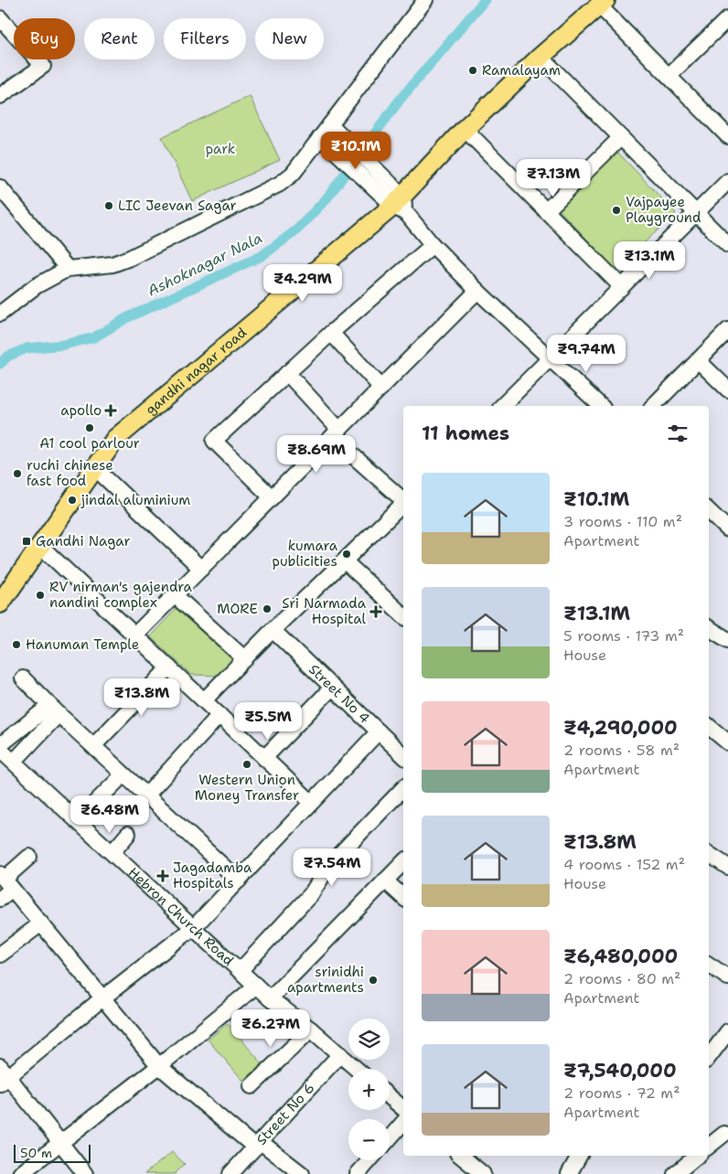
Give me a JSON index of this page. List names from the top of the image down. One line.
{"streets":{"main road":["gandhi nagar road"],"street":["Street No 4","Hebron Church Road","Street No 6"]},"crossings":[["Hebron Church Road","Street No 6"]],"water":["Ashoknagar Nala"],"parks":["park"],"places":{"other":["Ramalayam","LIC Jeevan Sagar","Vajpayee Playground","A1 cool parlour","ruchi chinese fast food","jindal aluminium","kumara publicities","RV nirman's gajendra nandini complex","MORE","Hanuman Temple","Western Union Money Transfer","srinidhi apartments"],"health":["apollo","Sri Narmada Hospital","Jagadamba Hospitals"],"transit":["Gandhi Nagar"]},"scale_bar":"50 m","page":{"chip":["Buy","Rent","Filters","New"],"price":["₹10.1M","₹7.13M","₹13.1M","₹4.29M","₹9.74M","₹8.69M","₹13.8M","₹5.5M","₹6.48M","₹7.54M","₹6.27M"],"heading":"11 homes","list":[{"name":"₹10.1M","note":"3 rooms · 110 m² · Apartment"},{"name":"₹13.1M","note":"5 rooms · 173 m² · House"},{"name":"₹4,290,000","note":"2 rooms · 58 m² · Apartment"},{"name":"₹13.8M","note":"4 rooms · 152 m² · House"},{"name":"₹6,480,000","note":"2 rooms · 80 m² · Apartment"},{"name":"₹7,540,000","note":"2 rooms · 72 m² · Apartment"}],"map_buttons":["+","−"],"scale":"50 m"}}
